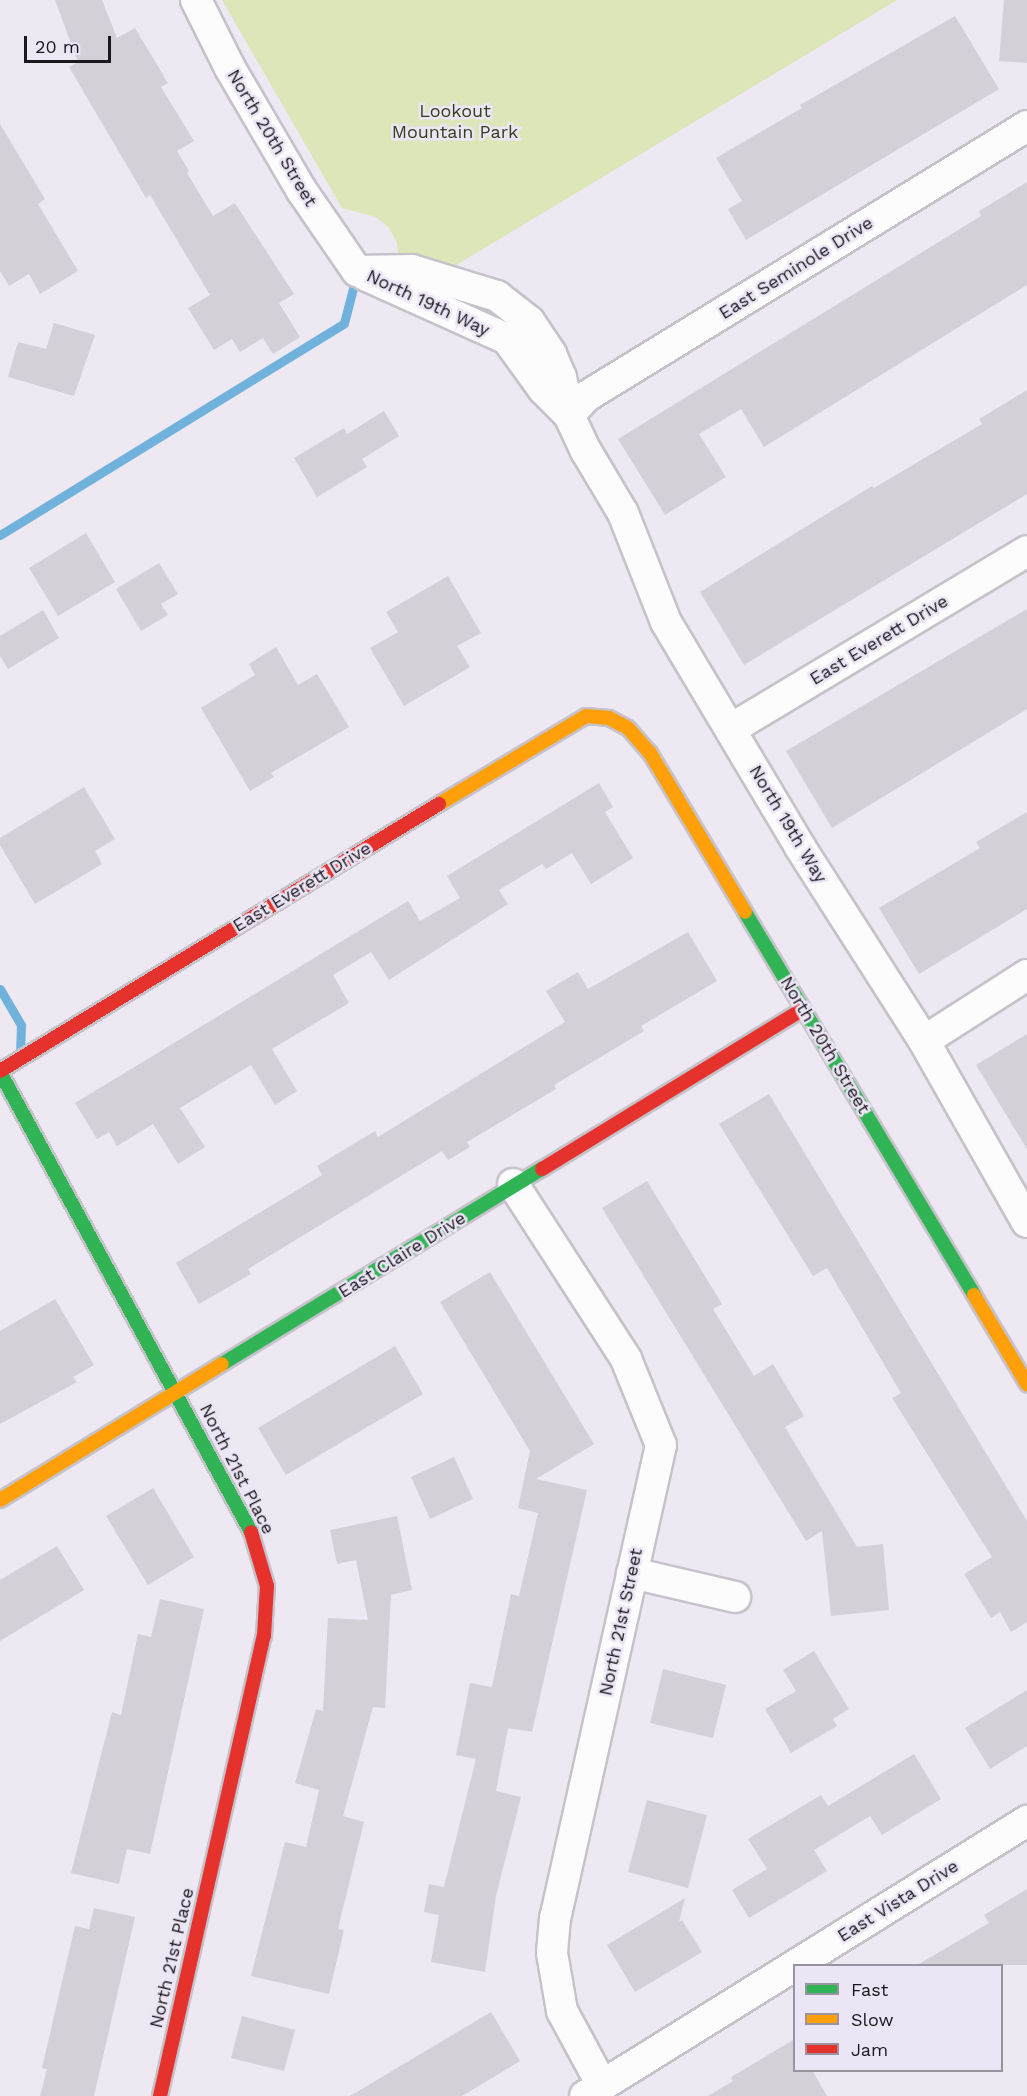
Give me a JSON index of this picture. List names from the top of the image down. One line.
{"streets":{"street":["North 20th Street","East Seminole Drive","North 19th Way","East Everett Drive","East Claire Drive","North 21st Place","North 21st Street","East Vista Drive"]},"crossings":[["North 20th Street","North 19th Way"],["North 20th Street","East Everett Drive"],["North 20th Street","East Claire Drive"],["East Seminole Drive","North 19th Way"],["North 19th Way","East Everett Drive"],["East Everett Drive","North 21st Place"],["East Claire Drive","North 21st Place"],["East Claire Drive","North 21st Street"],["North 21st Street","East Vista Drive"]],"parks":["Lookout Mountain Park"],"legend":["Fast","Slow","Jam"],"scale_bar":"20 m"}
